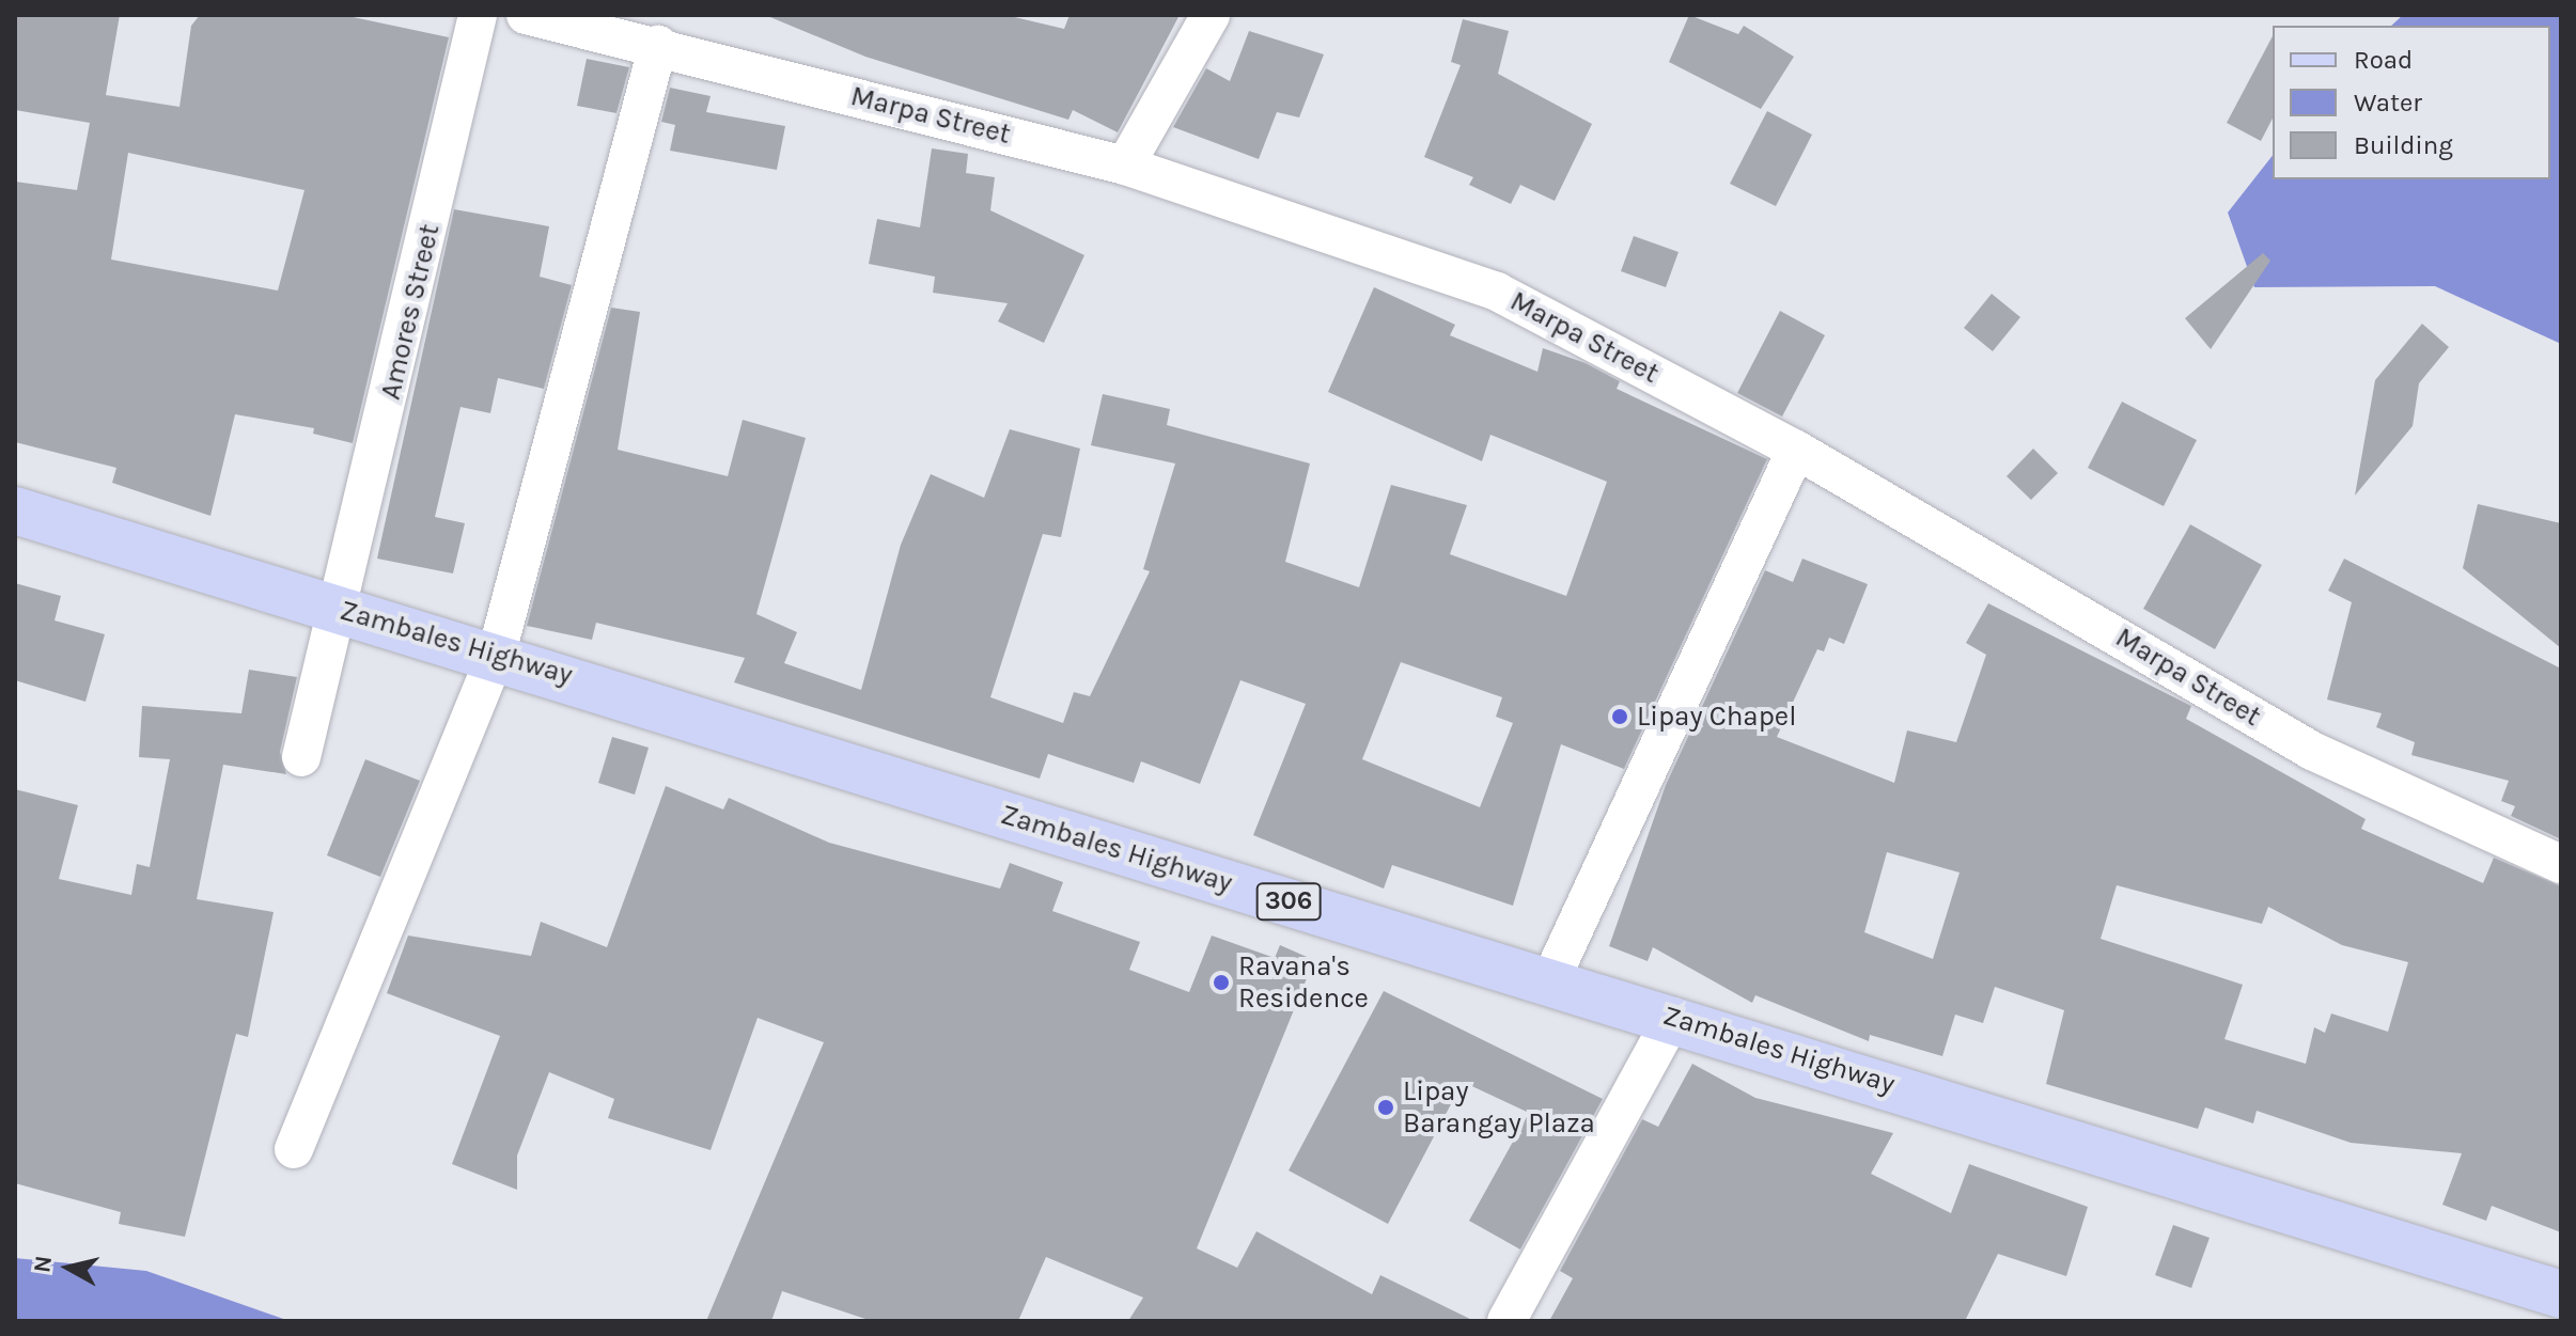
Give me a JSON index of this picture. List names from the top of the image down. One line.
{"streets":{"main road":["Zambales Highway","306"],"street":["Marpa Street","Amores Street"]},"crossings":[["Amores Street","Zambales Highway"]],"places":["Lipay Chapel","Ravana's Residence","Lipay Barangay Plaza"],"legend":["Road","Water","Building"],"north":"left"}
